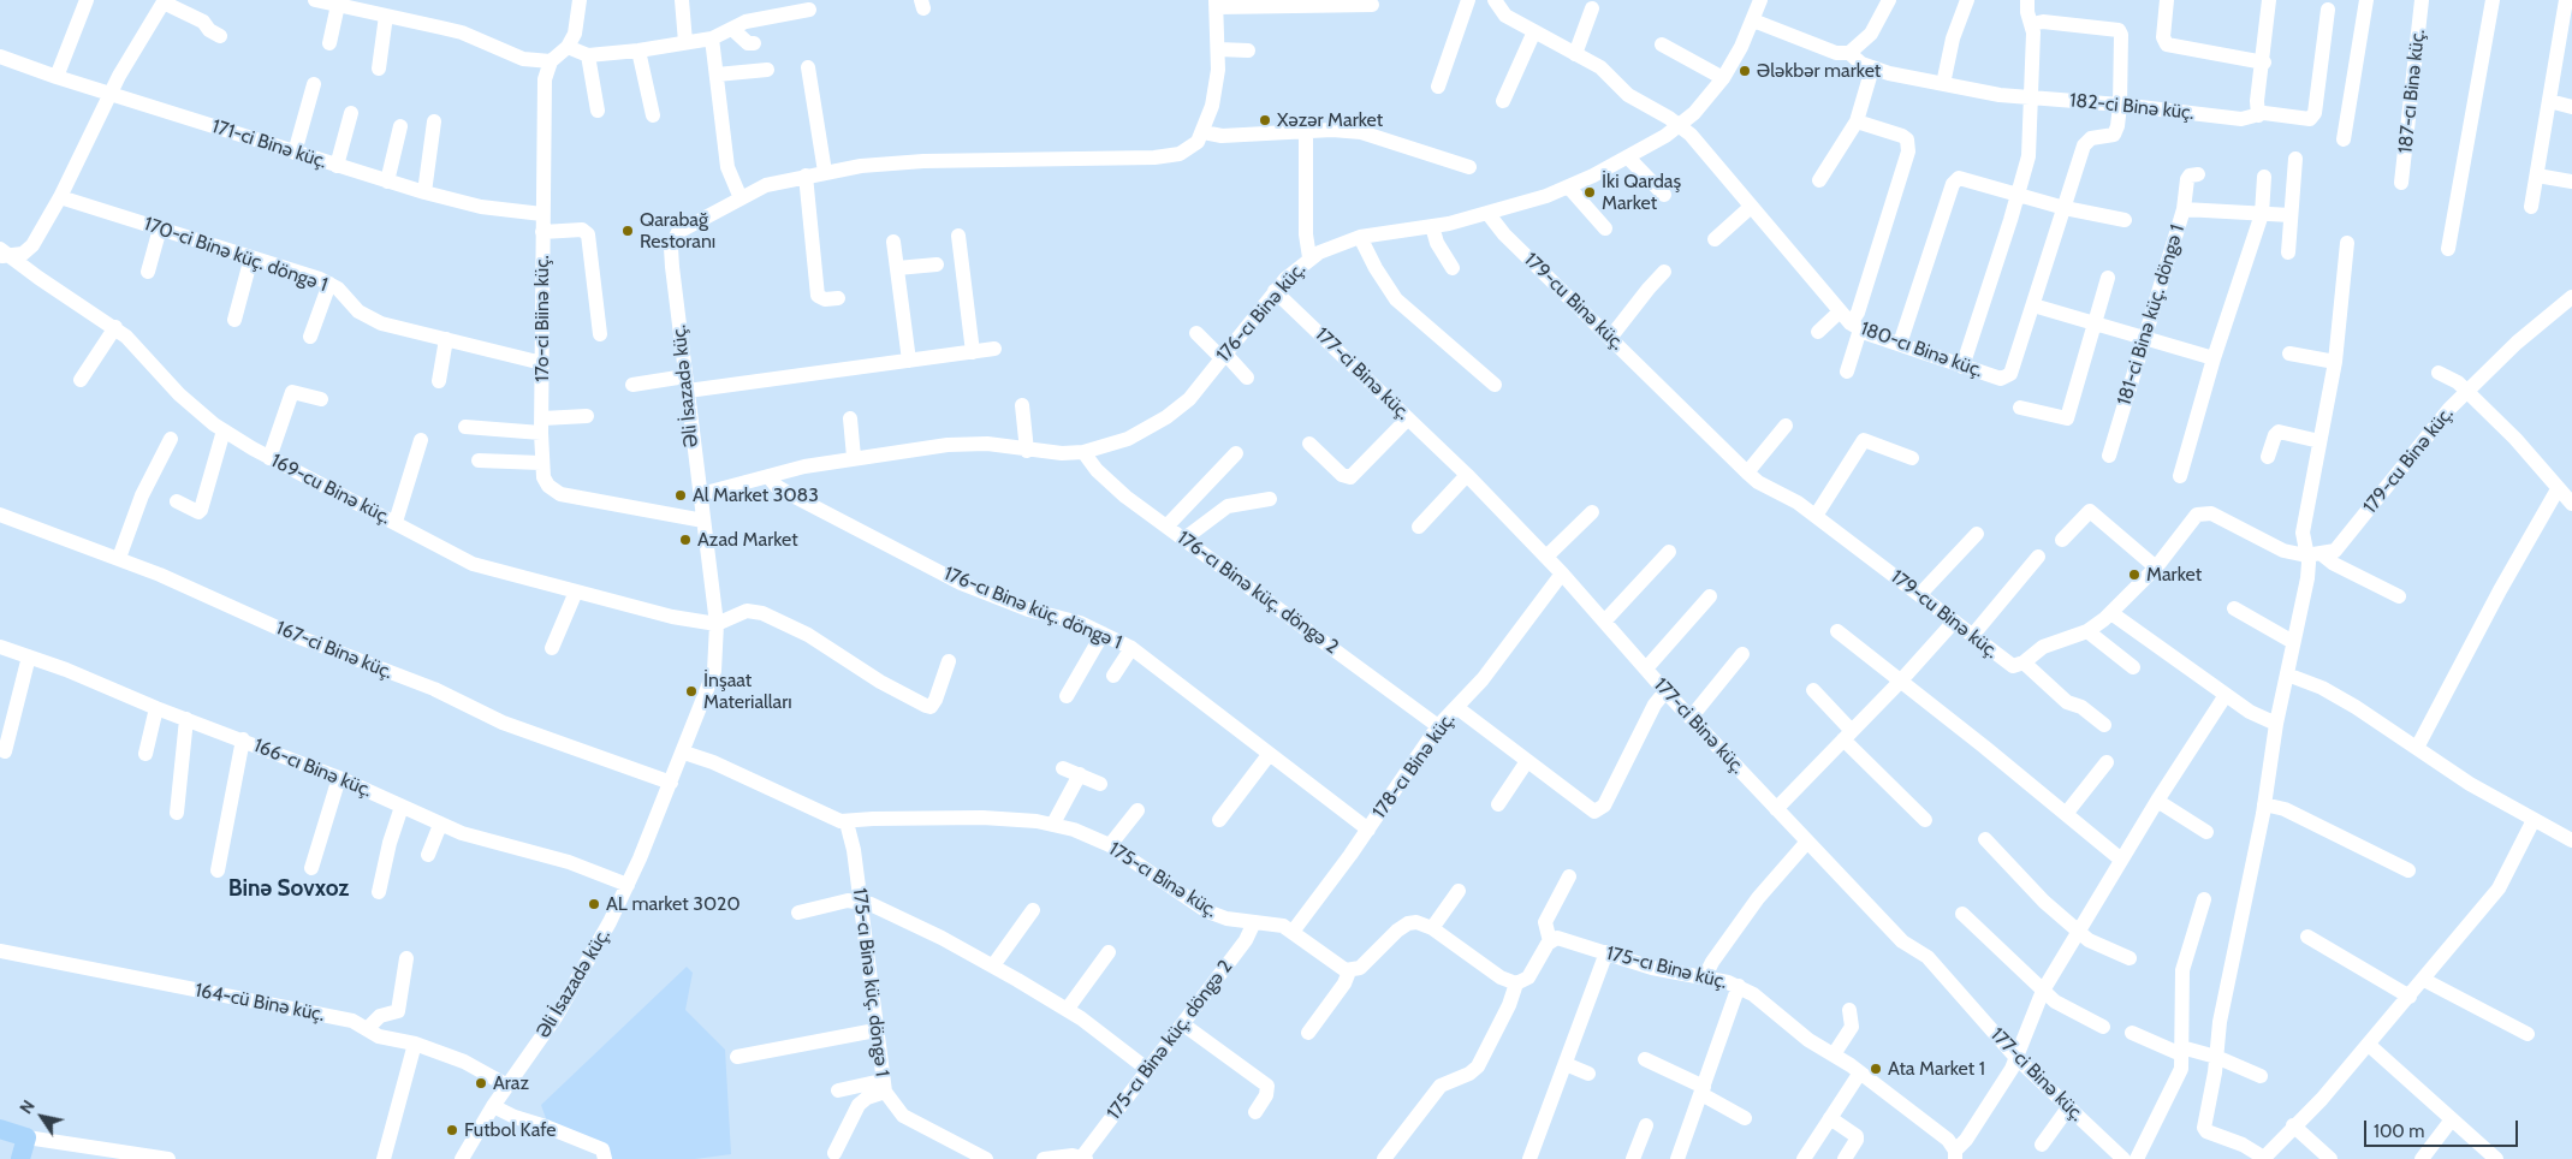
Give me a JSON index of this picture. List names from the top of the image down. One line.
{"streets":{"street":["187-cı Binə küç.","182-ci Binə küç.","171-ci Binə küç.","170-ci Binə küç. döngə 1","179-cu Binə küç.","176-cı Binə küç.","181-ci Binə küç. döngə 1","17o-ci Biinə küç.","180-cı Binə küç.","177-ci Binə küç.","Əli İsazadə küç.","169-cu Binə küç.","176-cı Binə küç. döngə 2","176-cı Binə küç. döngə 1","167-ci Binə küç.","178-cı Binə küç.","166-cı Binə küç.","175-cı Binə küç.","175-cı Binə küç. döngə 1","164-cü Binə küç.","175-cı Binə küç. döngə 2"]},"crossings":[["182-ci Binə küç.","180-cı Binə küç."],["171-ci Binə küç.","17o-ci Biinə küç."],["170-ci Binə küç. döngə 1","17o-ci Biinə küç."],["179-cu Binə küç.","176-cı Binə küç."],["176-cı Binə küç.","180-cı Binə küç."],["176-cı Binə küç.","177-ci Binə küç."],["176-cı Binə küç.","Əli İsazadə küç."],["176-cı Binə küç.","176-cı Binə küç. döngə 2"],["176-cı Binə küç.","176-cı Binə küç. döngə 1"],["17o-ci Biinə küç.","Əli İsazadə küç."],["177-ci Binə küç.","178-cı Binə küç."],["Əli İsazadə küç.","169-cu Binə küç."],["Əli İsazadə küç.","167-ci Binə küç."],["Əli İsazadə küç.","166-cı Binə küç."],["Əli İsazadə küç.","175-cı Binə küç."],["Əli İsazadə küç.","164-cü Binə küç."],["176-cı Binə küç. döngə 2","178-cı Binə küç."],["176-cı Binə küç. döngə 1","178-cı Binə küç."],["178-cı Binə küç.","175-cı Binə küç."],["175-cı Binə küç.","175-cı Binə küç. döngə 1"],["175-cı Binə küç.","175-cı Binə küç. döngə 2"]],"districts":["Binə Sovxoz"],"places":["Ələkbər market","Xəzər Market","İki Qardaş Market","Qarabağ Restoranı","Al Market 3083","Azad Market","Market","İnşaat Materialları","AL market 3020","Ata Market 1","Araz","Futbol Kafe"],"scale_bar":"100 m","north":"top left"}
